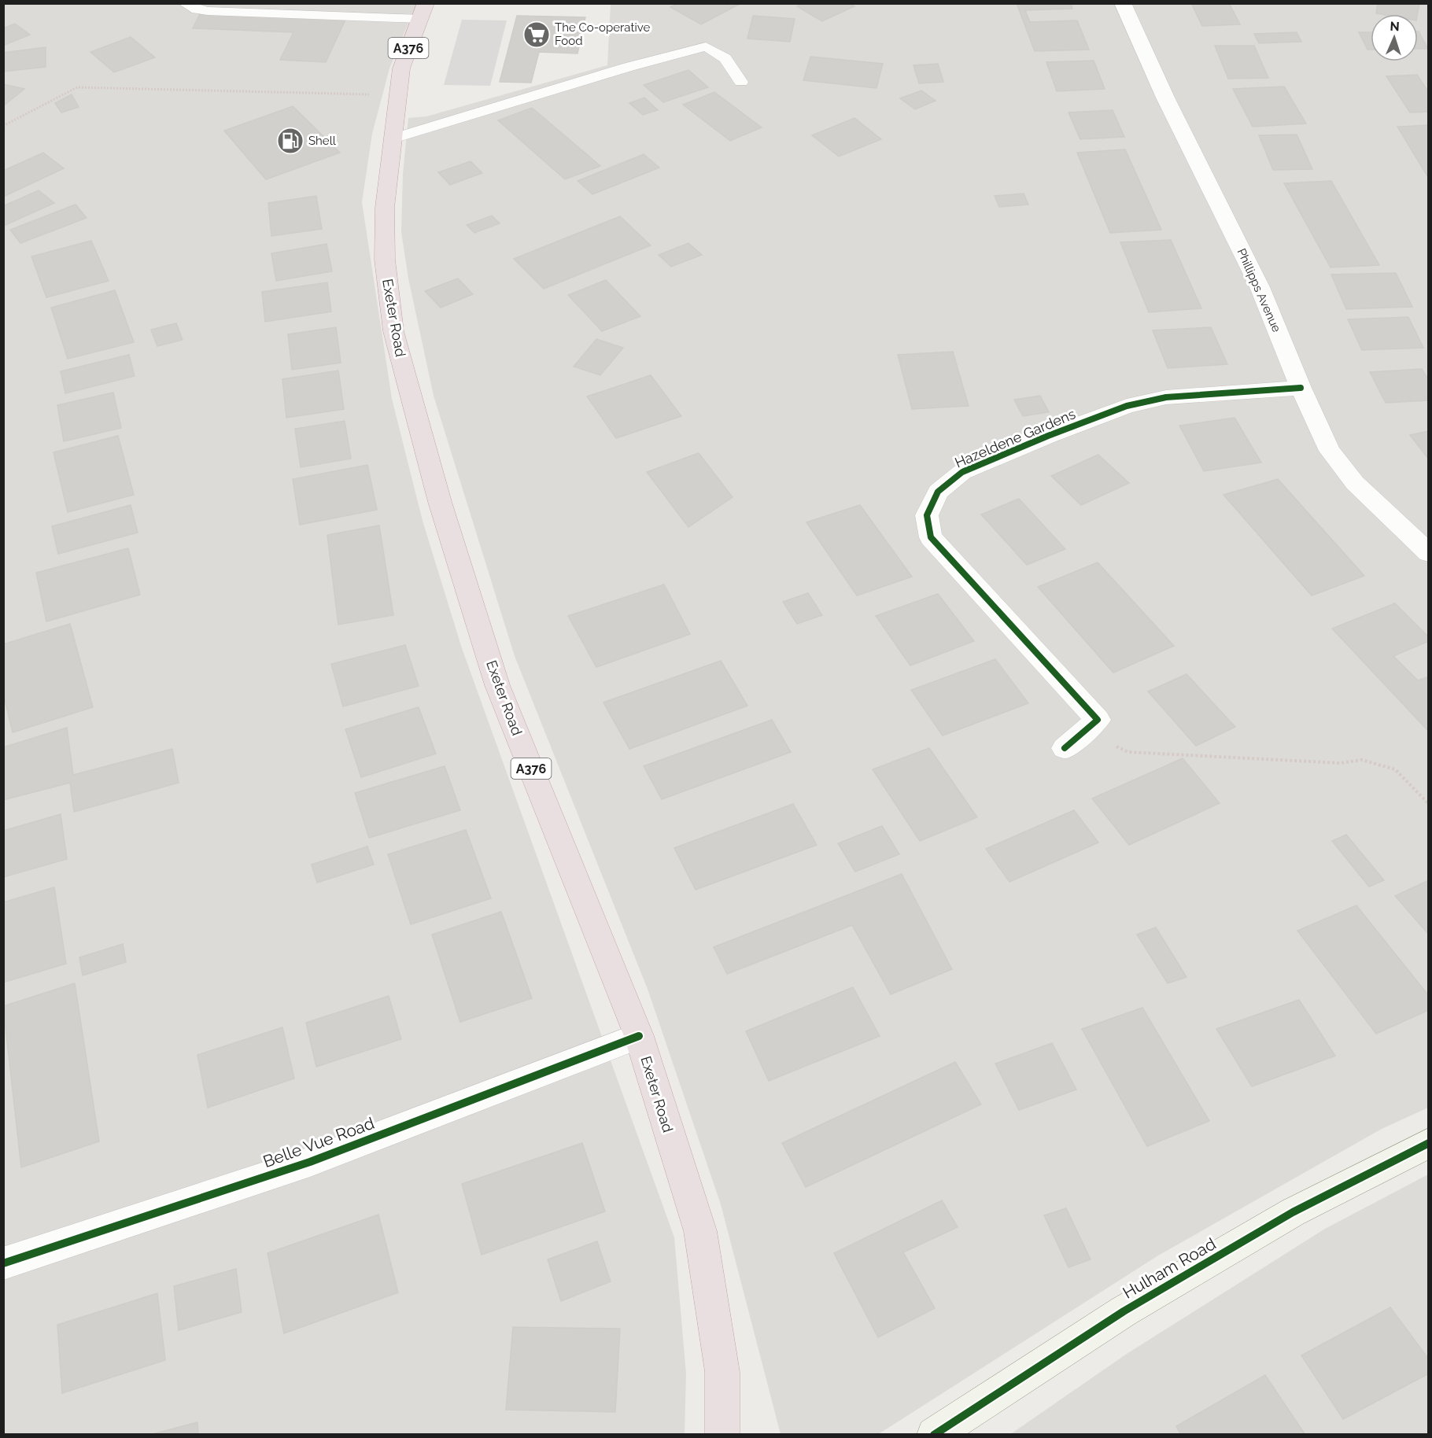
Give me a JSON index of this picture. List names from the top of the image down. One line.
{"streets":{"highway":["A376","Exeter Road"],"street":["Phillipps Avenue","Hazeldene Gardens","Belle Vue Road","Hulham Road"]},"crossings":[["Phillipps Avenue","Hazeldene Gardens"],["Exeter Road","Belle Vue Road"]],"places":{"supermarket":["The Co-operative Food"],"fuel station":["Shell"]},"north":"top"}
